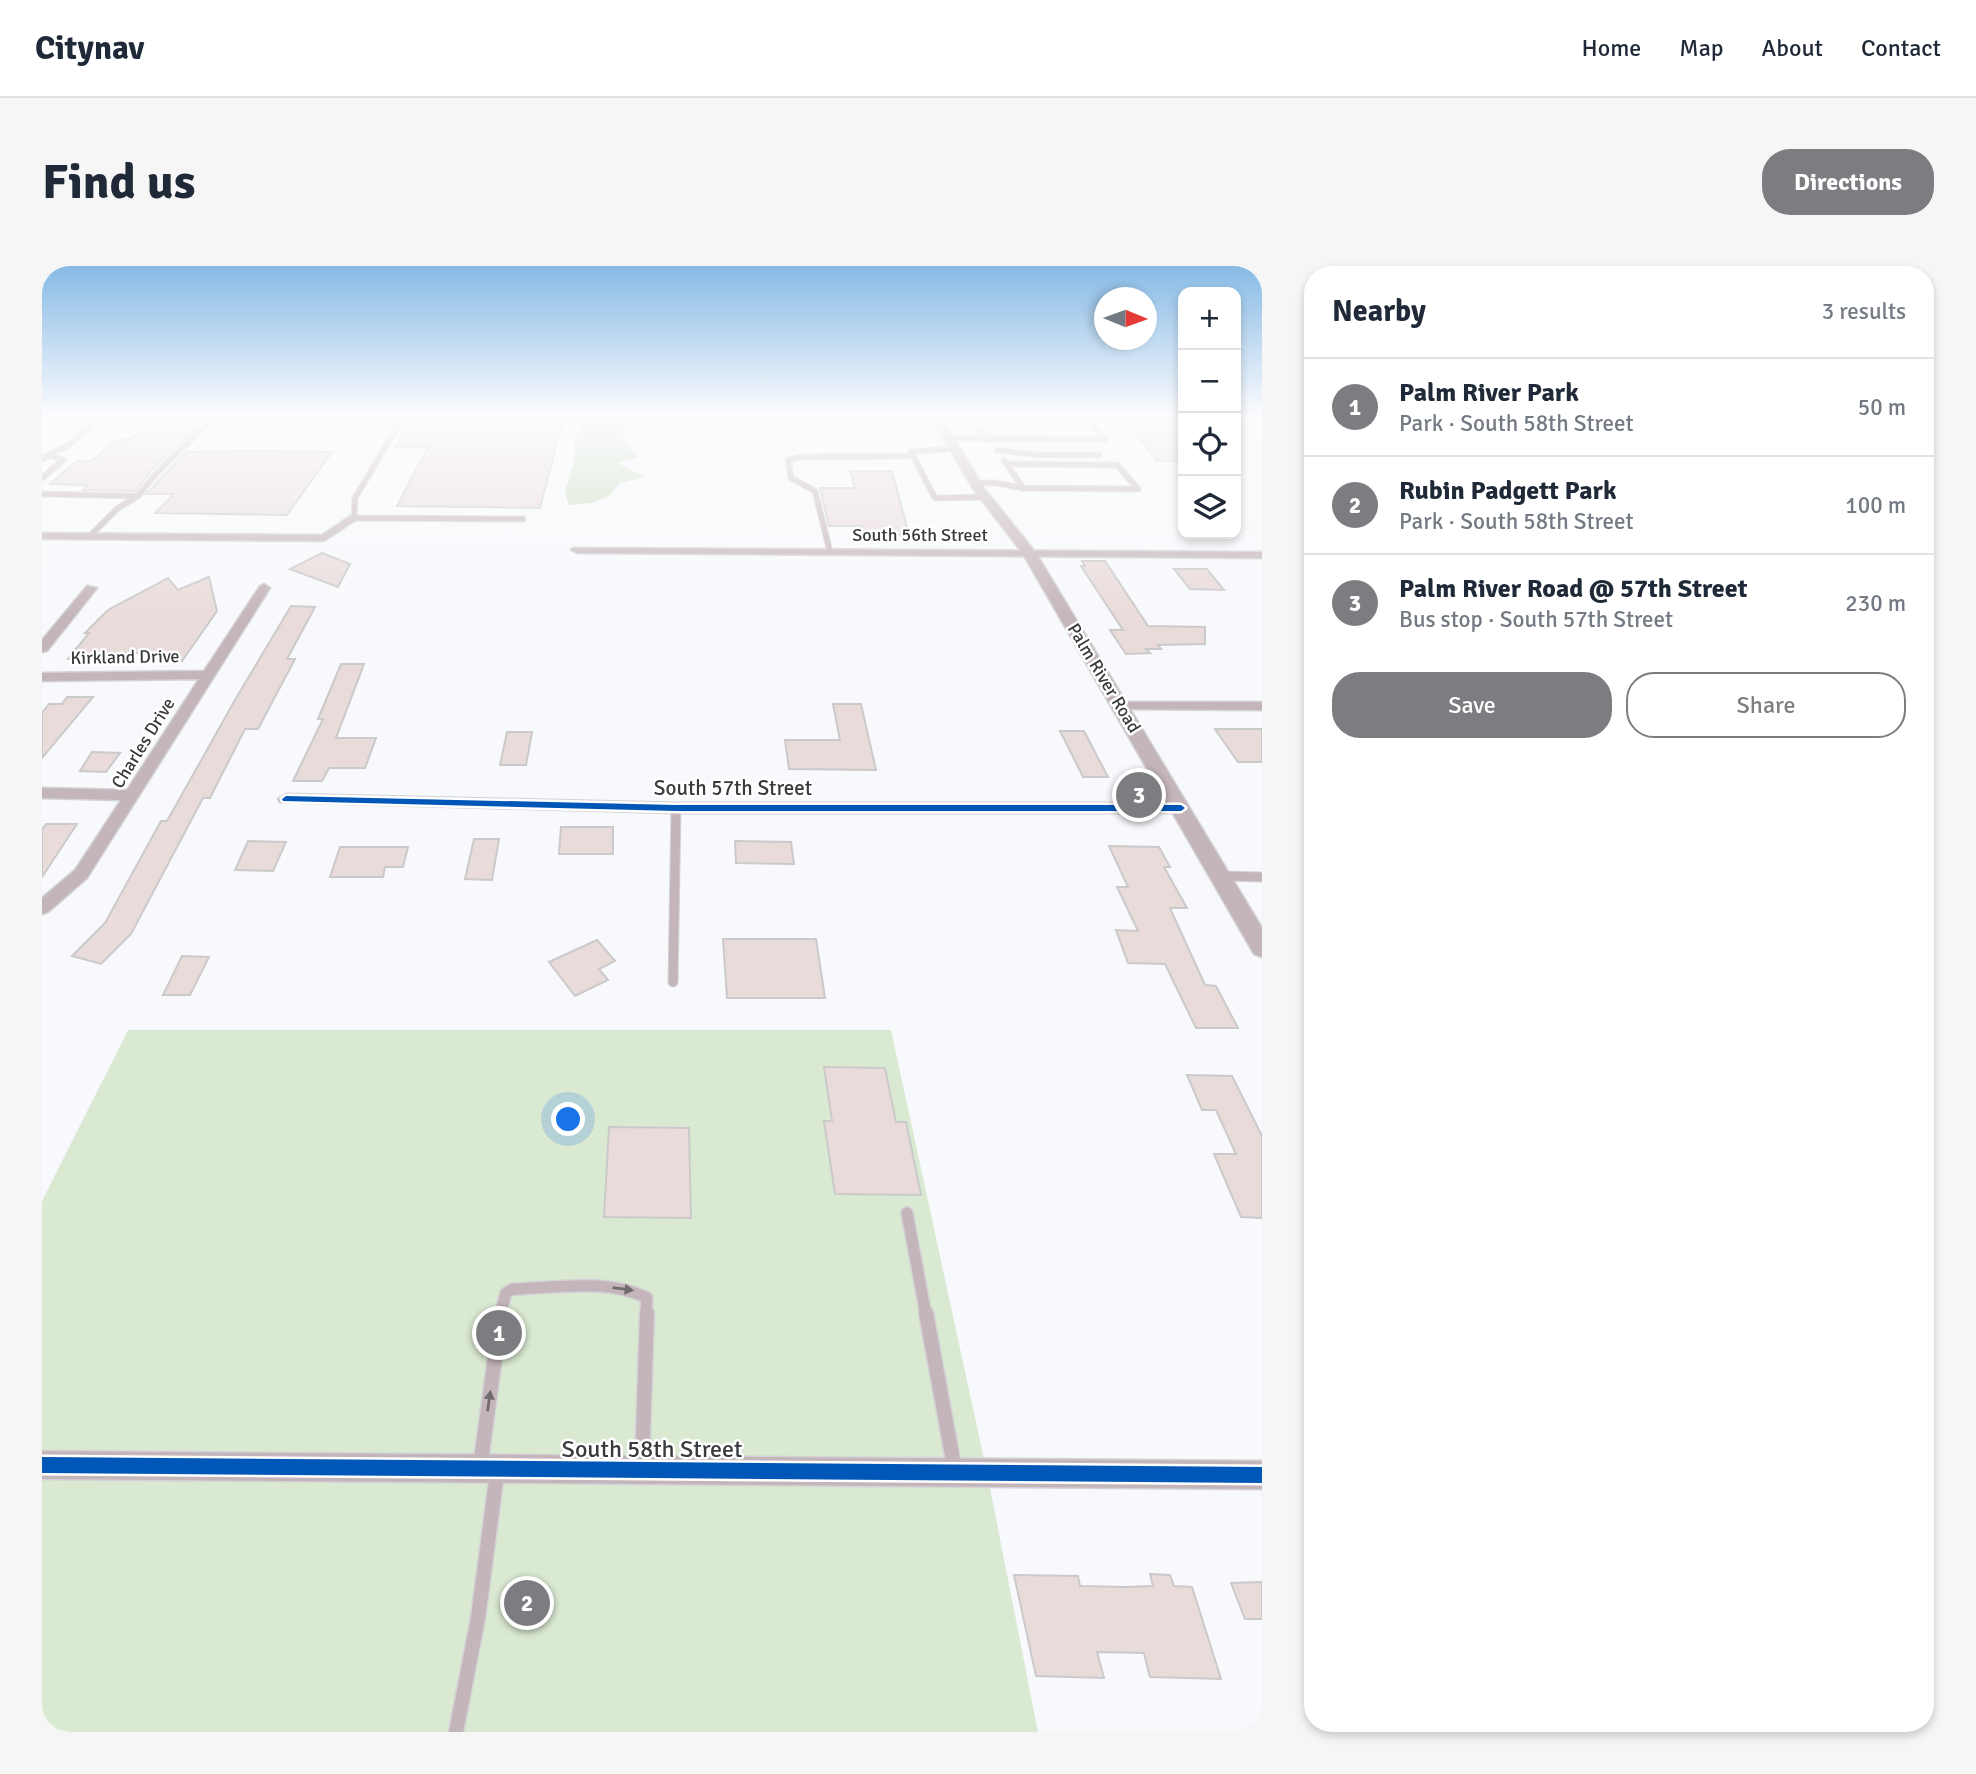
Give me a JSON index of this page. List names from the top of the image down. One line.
{"streets":{"street":["South 56th Street","Kirkland Drive","Palm River Road","Charles Drive","South 57th Street","South 58th Street"]},"crossings":[["South 56th Street","Palm River Road"],["Kirkland Drive","Charles Drive"],["Palm River Road","South 57th Street"]],"north":"right","page":{"header":"Citynav","nav":["Home","Map","About","Contact"],"buttons":["Directions",["Save","Share"]],"title":"Find us","heading":["Nearby","3 results"],"map_buttons":["+","−"],"list":[{"mark":"1","name":"Palm River Park","note":"Park · South 58th Street","value":"50 m"},{"mark":"2","name":"Rubin Padgett Park","note":"Park · South 58th Street","value":"100 m"},{"mark":"3","name":"Palm River Road @ 57th Street","note":"Bus stop · South 57th Street","value":"230 m"}],"pins":["3","1","2"]}}
